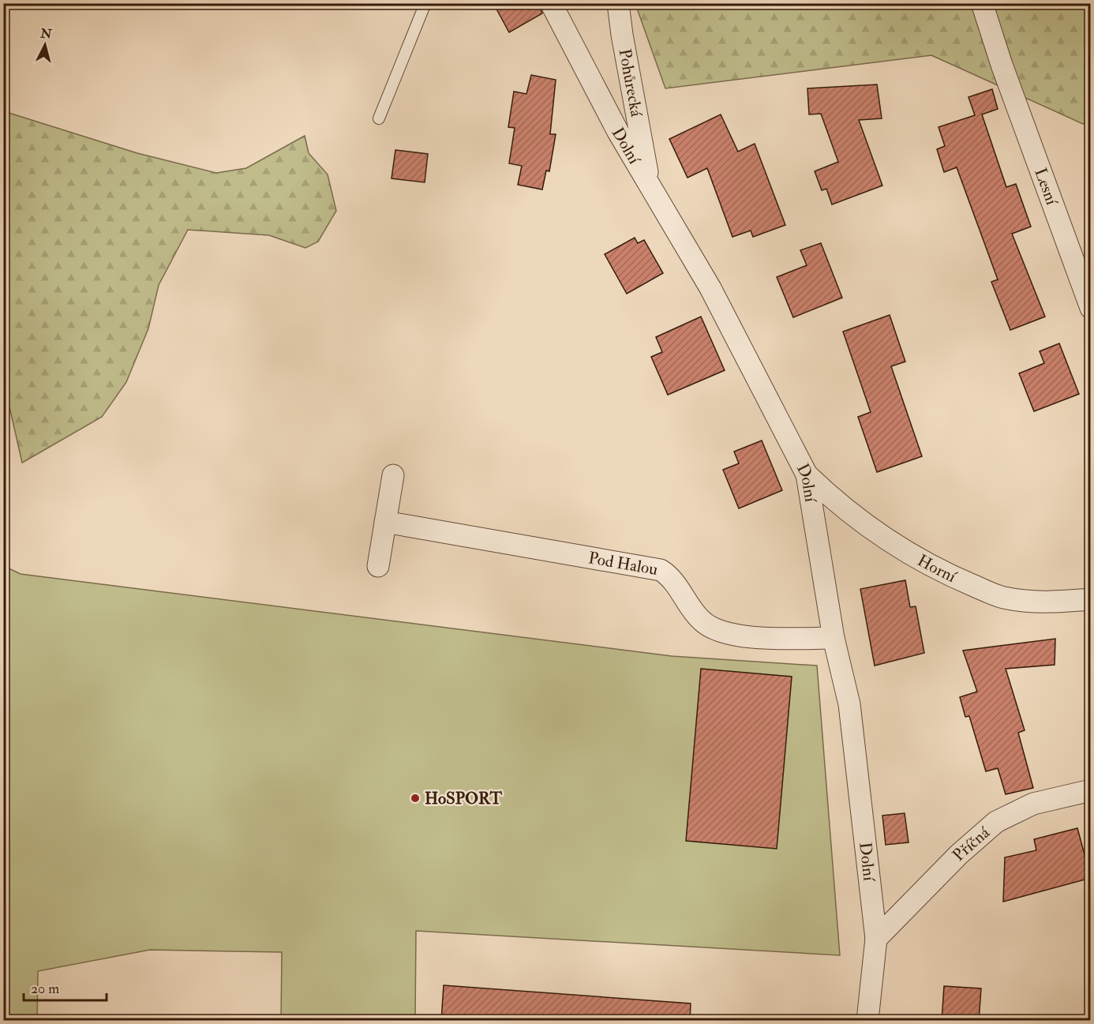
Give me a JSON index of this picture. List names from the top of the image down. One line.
{"streets":{"street":["Pohůrecká","Dolní","Lesní","Pod Halou","Horní","Příčná"]},"crossings":[["Pohůrecká","Dolní"],["Dolní","Pod Halou"],["Dolní","Horní"],["Dolní","Příčná"]],"places":["HoSPORT"],"scale_bar":"20 m","north":"top"}
